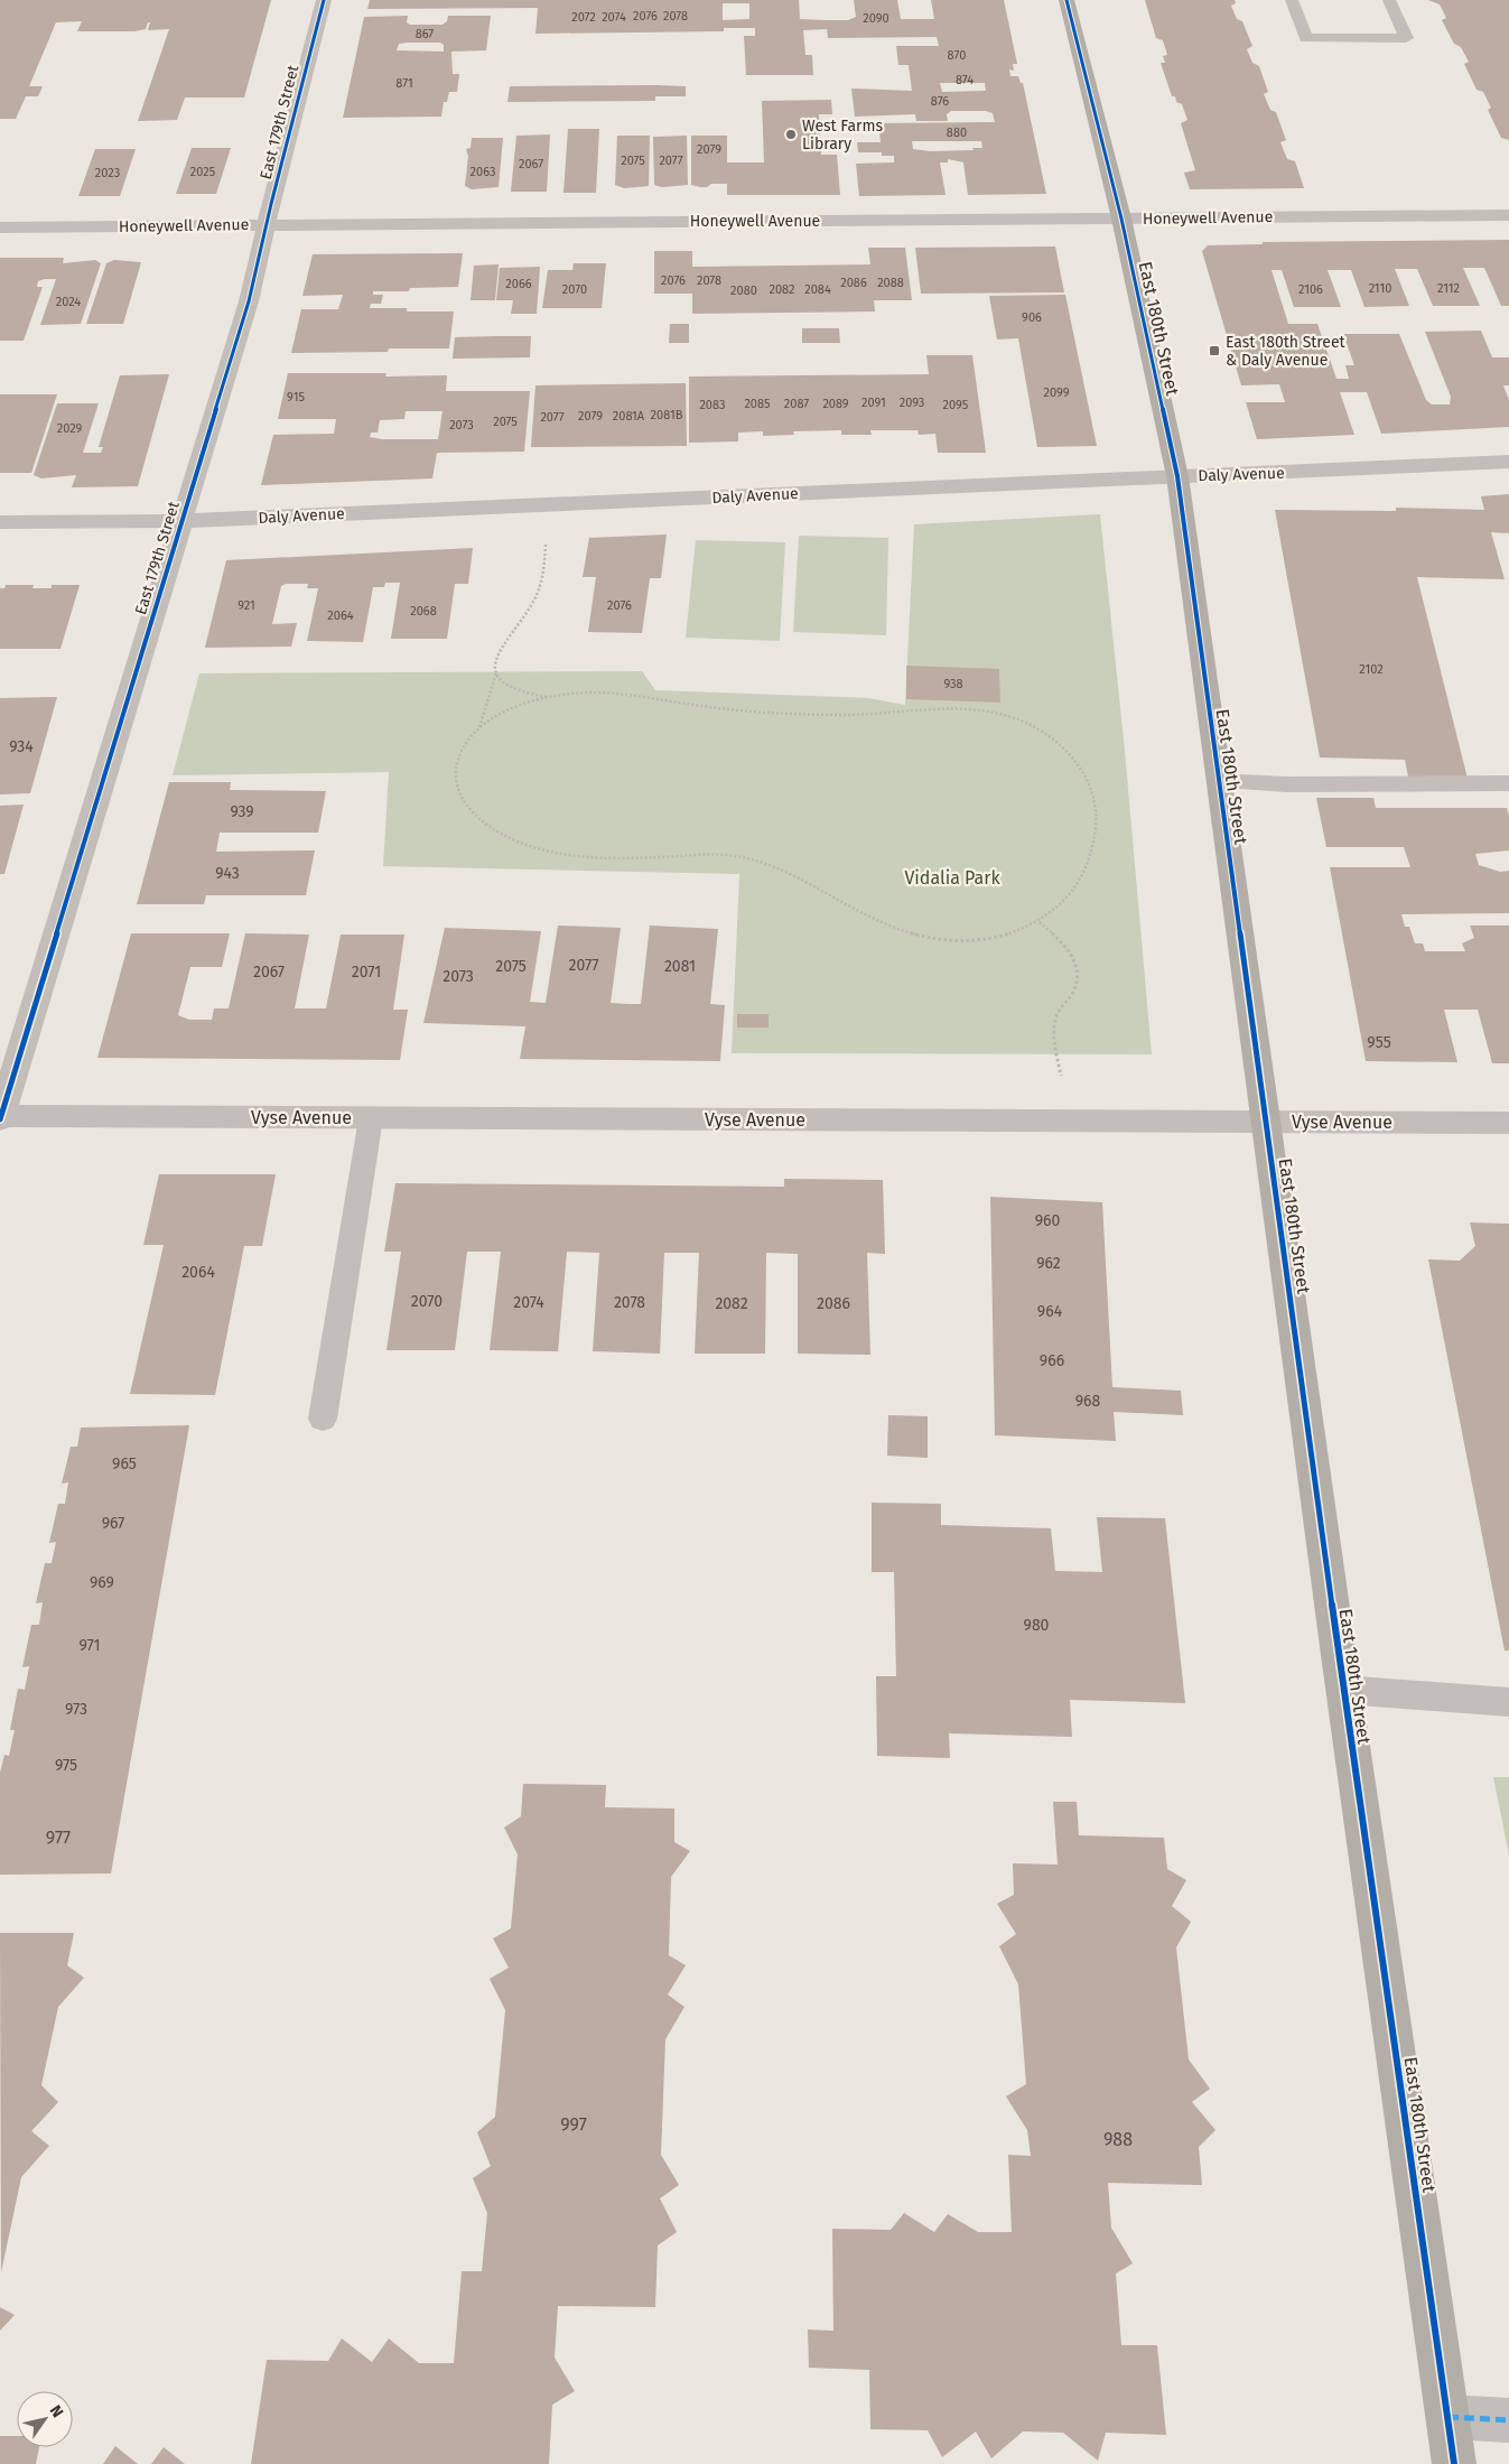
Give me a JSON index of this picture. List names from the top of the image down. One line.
{"streets":{"main road":["East 180th Street"],"street":["East 179th Street","Honeywell Avenue","Daly Avenue","Vyse Avenue"]},"crossings":[["East 179th Street","Honeywell Avenue"],["East 179th Street","Daly Avenue"],["East 179th Street","Vyse Avenue"],["Honeywell Avenue","East 180th Street"],["East 180th Street","Daly Avenue"],["East 180th Street","Vyse Avenue"]],"parks":["Vidalia Park"],"places":{"other":["West Farms Library"],"transit":["East 180th Street & Daly Avenue"]},"house_numbers":["2076","2078","2072","2074","2090","867","870","874","871","876","880","2079","2075","2077","2067","2025","2063","2023","2076","2078","2086","2088","2066","2110","2112","2070","2082","2084","2106","2080","2024","906","2099","915","2091","2093","2085","2087","2089","2083","2095","2081B","2079","2081A","2077","2075","2073","2029","921","2076","2068","2064","2102","938","934","939","943","2077","2075","2081","2067","2071","2073","955","960","962","2064","2070","2074","2078","2082","2086","964","966","968","965","967","969","980","971","973","975","977","997","988"],"north":"top right"}
